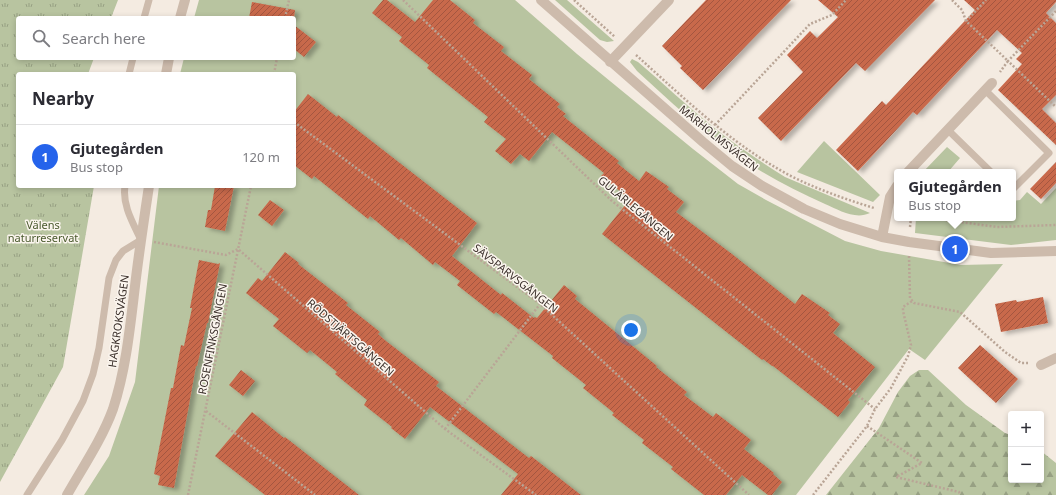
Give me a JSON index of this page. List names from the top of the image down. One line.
{"streets":{"street":["MARHOLMSVÄGEN","HAGKROKSVÄGEN"],"path":["GULÄRLEGÅNGEN","SÄVSPARVSGÅNGEN","RÖDSTJÄRTSGÅNGEN","ROSENFINKSGÅNGEN"]},"crossings":[["RÖDSTJÄRTSGÅNGEN","ROSENFINKSGÅNGEN"]],"parks":["Välens naturreservat"],"page":{"search":"Search here","heading":"Nearby","list":[{"mark":"1","name":"Gjutegården","note":"Bus stop","value":"120 m"}],"popup":["Gjutegården","Bus stop"],"pins":"1","map_buttons":["+","−"]}}
